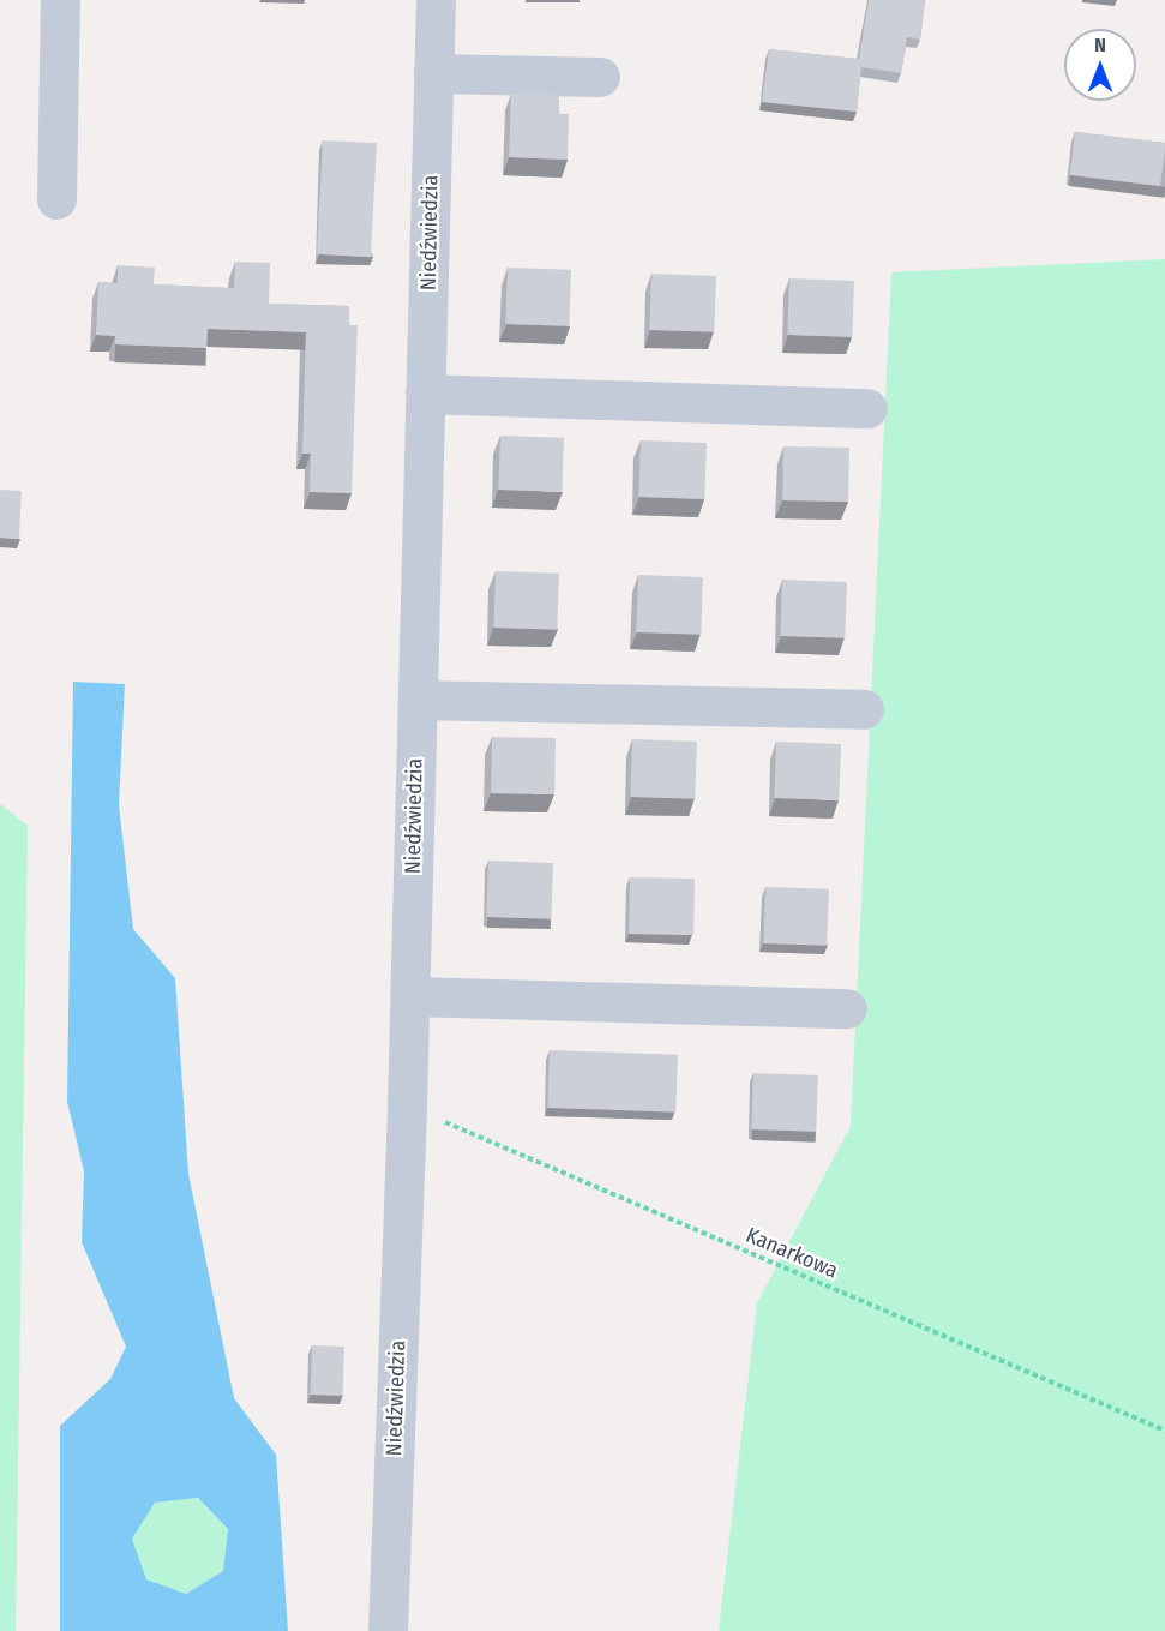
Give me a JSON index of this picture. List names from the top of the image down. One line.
{"streets":{"street":["Niedźwiedzia"],"path":["Kanarkowa"]},"crossings":[["Niedźwiedzia","Kanarkowa"]],"north":"top"}
